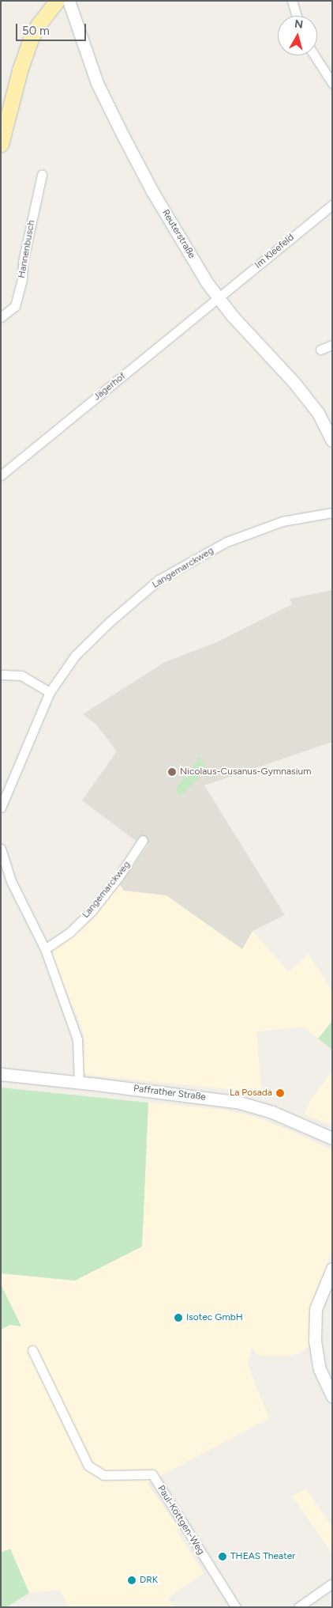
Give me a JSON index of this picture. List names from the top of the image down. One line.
{"streets":{"street":["Reuterstraße","Hannenbusch","Im Kleefeld","Jägerhof","Langemarckweg","Paffrather Straße","Paul-Köttgen-Weg"]},"crossings":[["Reuterstraße","Im Kleefeld"],["Reuterstraße","Jägerhof"],["Im Kleefeld","Jägerhof"]],"places":["Nicolaus-Cusanus-Gymnasium","La Posada","Isotec GmbH","THEAS Theater","DRK"],"scale_bar":"50 m","north":"top"}
